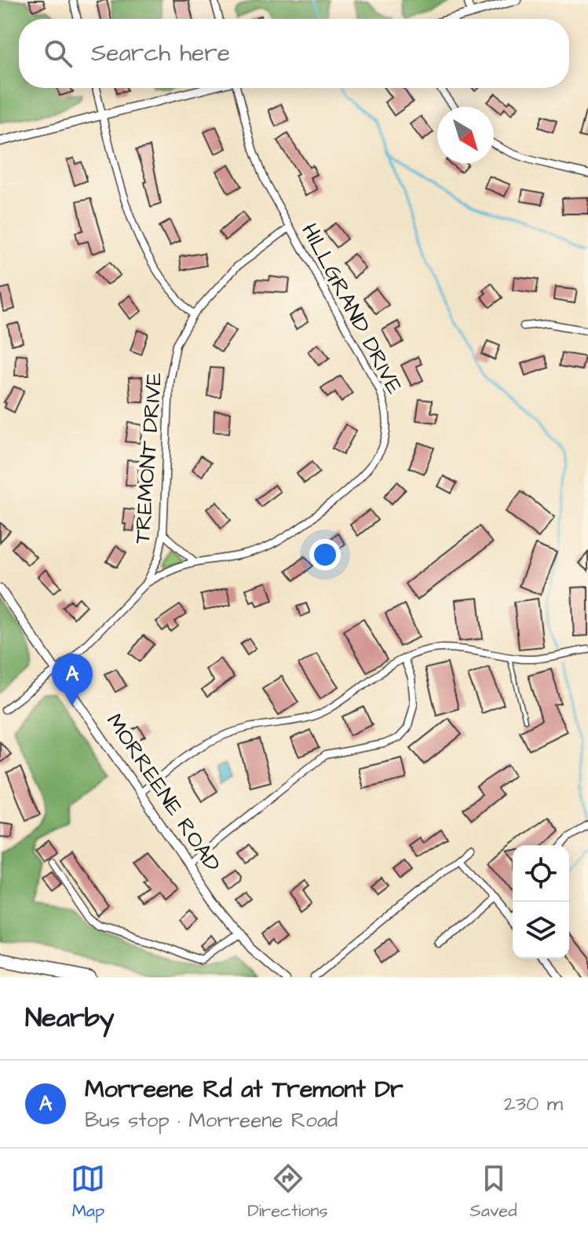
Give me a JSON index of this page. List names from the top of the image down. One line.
{"streets":{"street":["HILLGRAND DRIVE","TREMONT DRIVE","MORREENE ROAD"]},"crossings":[["HILLGRAND DRIVE","TREMONT DRIVE"],["TREMONT DRIVE","MORREENE ROAD"]],"north":"bottom right","page":{"search":"Search here","pins":"A","heading":"Nearby","list":[{"mark":"A","name":"Morreene Rd at Tremont Dr","note":"Bus stop · Morreene Road","value":"230 m"}],"nav":["Map","Directions","Saved"]}}
